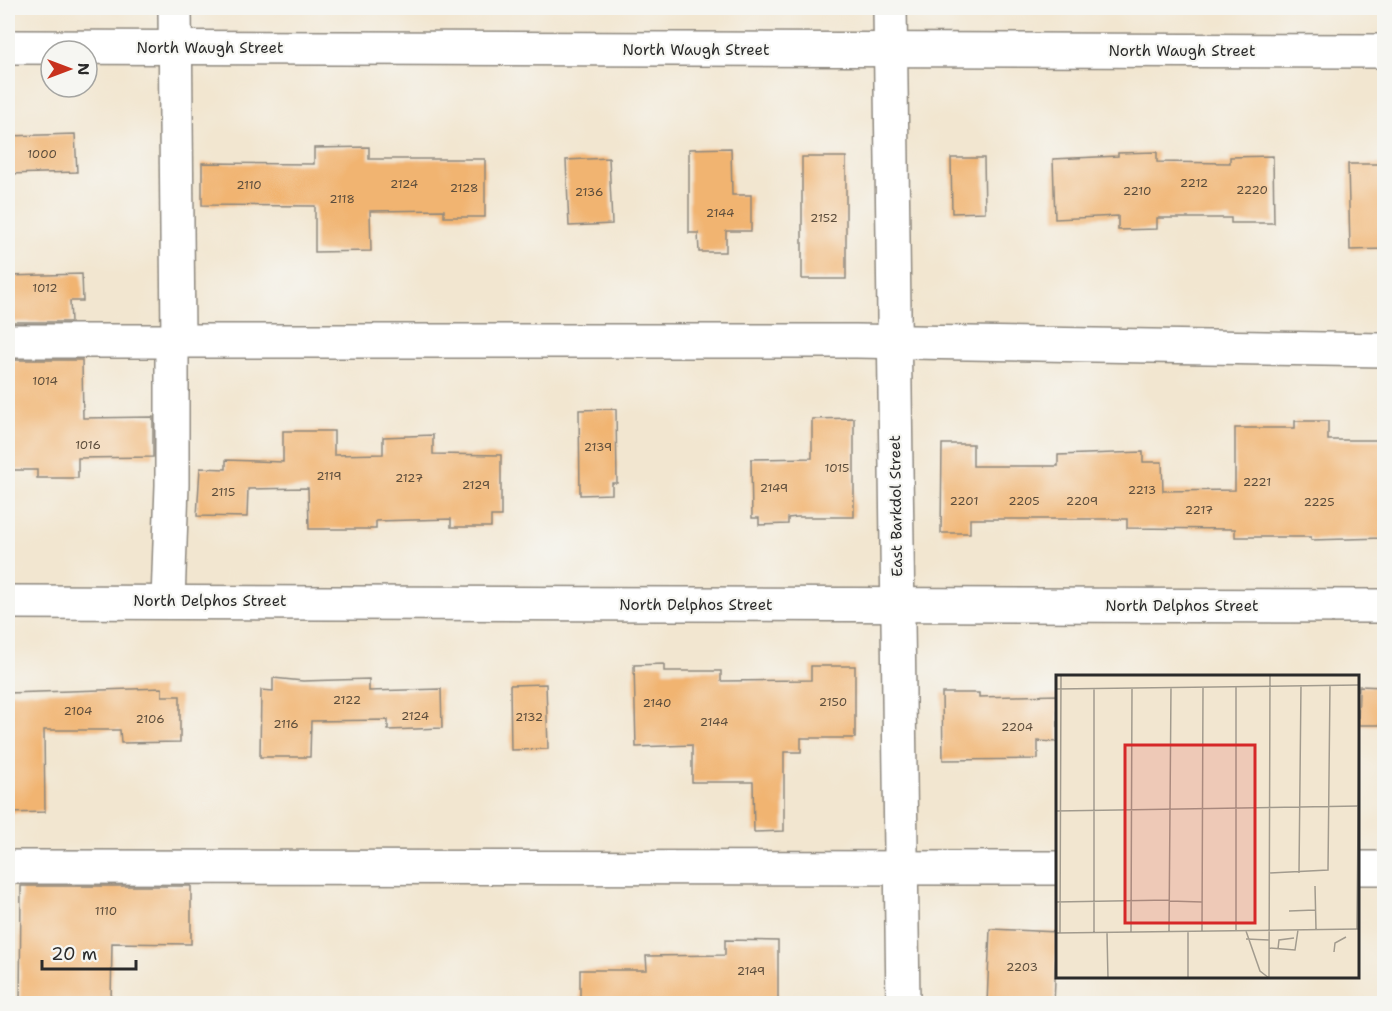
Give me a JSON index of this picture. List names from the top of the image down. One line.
{"streets":{"street":["North Waugh Street","East Barkdol Street","North Delphos Street"]},"crossings":[["North Waugh Street","East Barkdol Street"],["East Barkdol Street","North Delphos Street"]],"house_numbers":["1000","2212","2124","2110","2128","2220","2210","2136","2118","2144","2152","1012","1014","1016","2139","1015","2119","2127","2221","2129","2149","2213","2115","2201","2205","2209","2225","2217","2122","2150","2140","2104","2124","2132","2106","2144","2116","2204","1110","2203","2149"],"scale_bar":"20 m","north":"right"}
